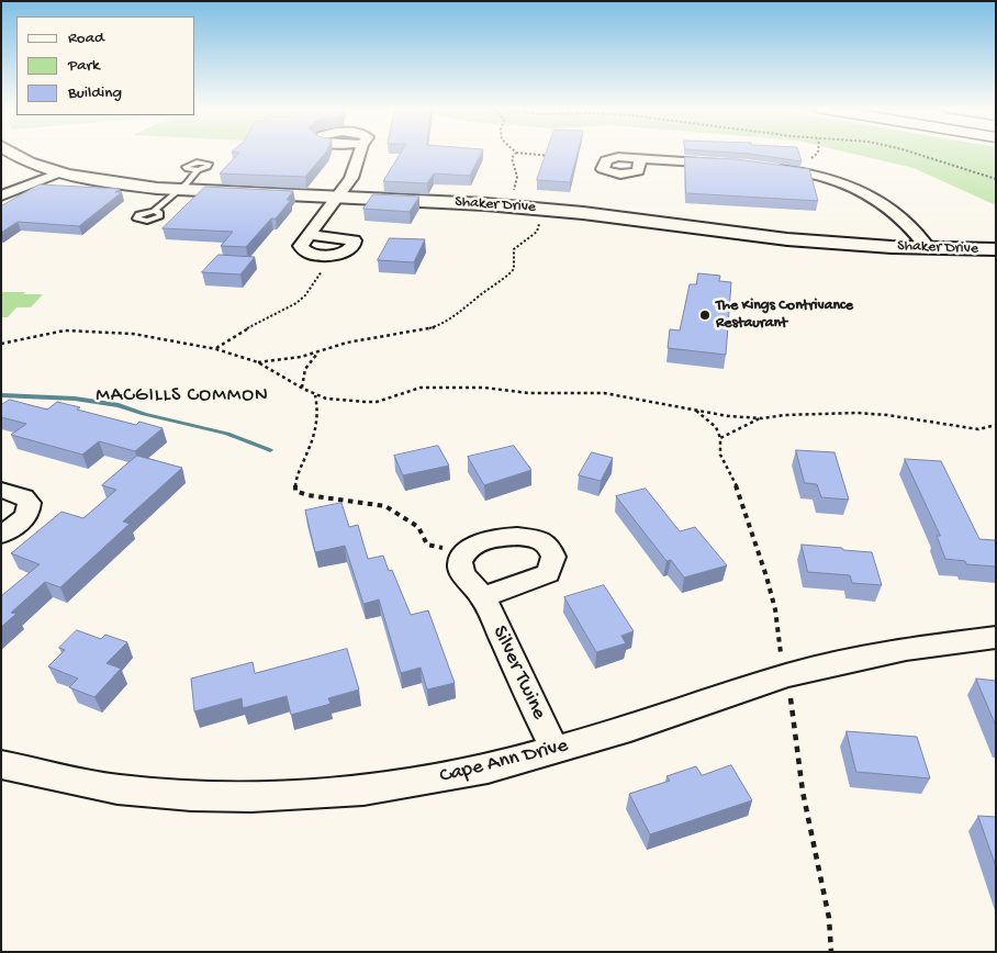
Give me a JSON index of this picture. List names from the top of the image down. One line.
{"streets":{"street":["Shaker Drive","Silver Twine","Cape Ann Drive"]},"crossings":[["Silver Twine","Cape Ann Drive"]],"districts":["MACGILLS COMMON"],"places":["The Kings Contrivance Restaurant"],"legend":["Road","Park","Building"]}
